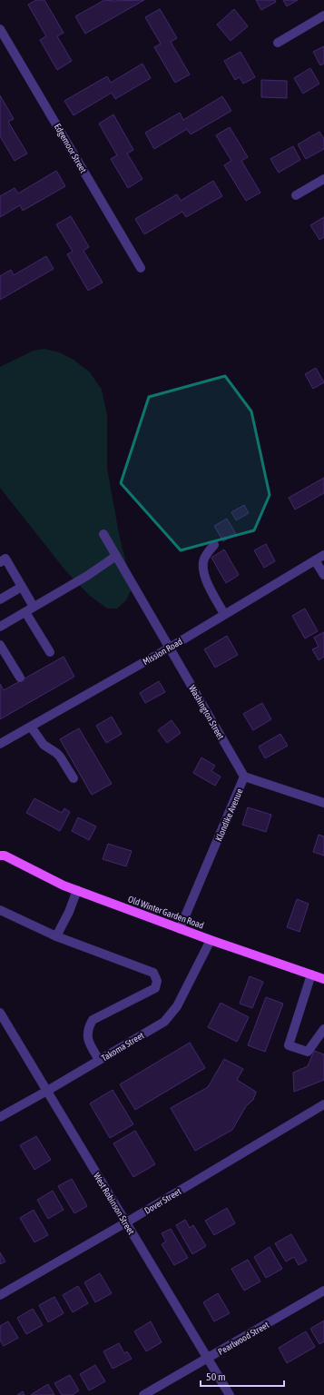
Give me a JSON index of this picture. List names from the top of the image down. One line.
{"streets":{"main road":["Old Winter Garden Road"],"street":["Edgemoor Street","Mission Road","Washington Street","Klondike Avenue","Takoma Street","Dover Street","West Robinson Street","Pearlwood Street"]},"crossings":[["Mission Road","Washington Street"],["Washington Street","Klondike Avenue"],["Klondike Avenue","Old Winter Garden Road"],["Old Winter Garden Road","Takoma Street"],["Takoma Street","West Robinson Street"],["Dover Street","West Robinson Street"],["West Robinson Street","Pearlwood Street"]],"scale_bar":"50 m"}
